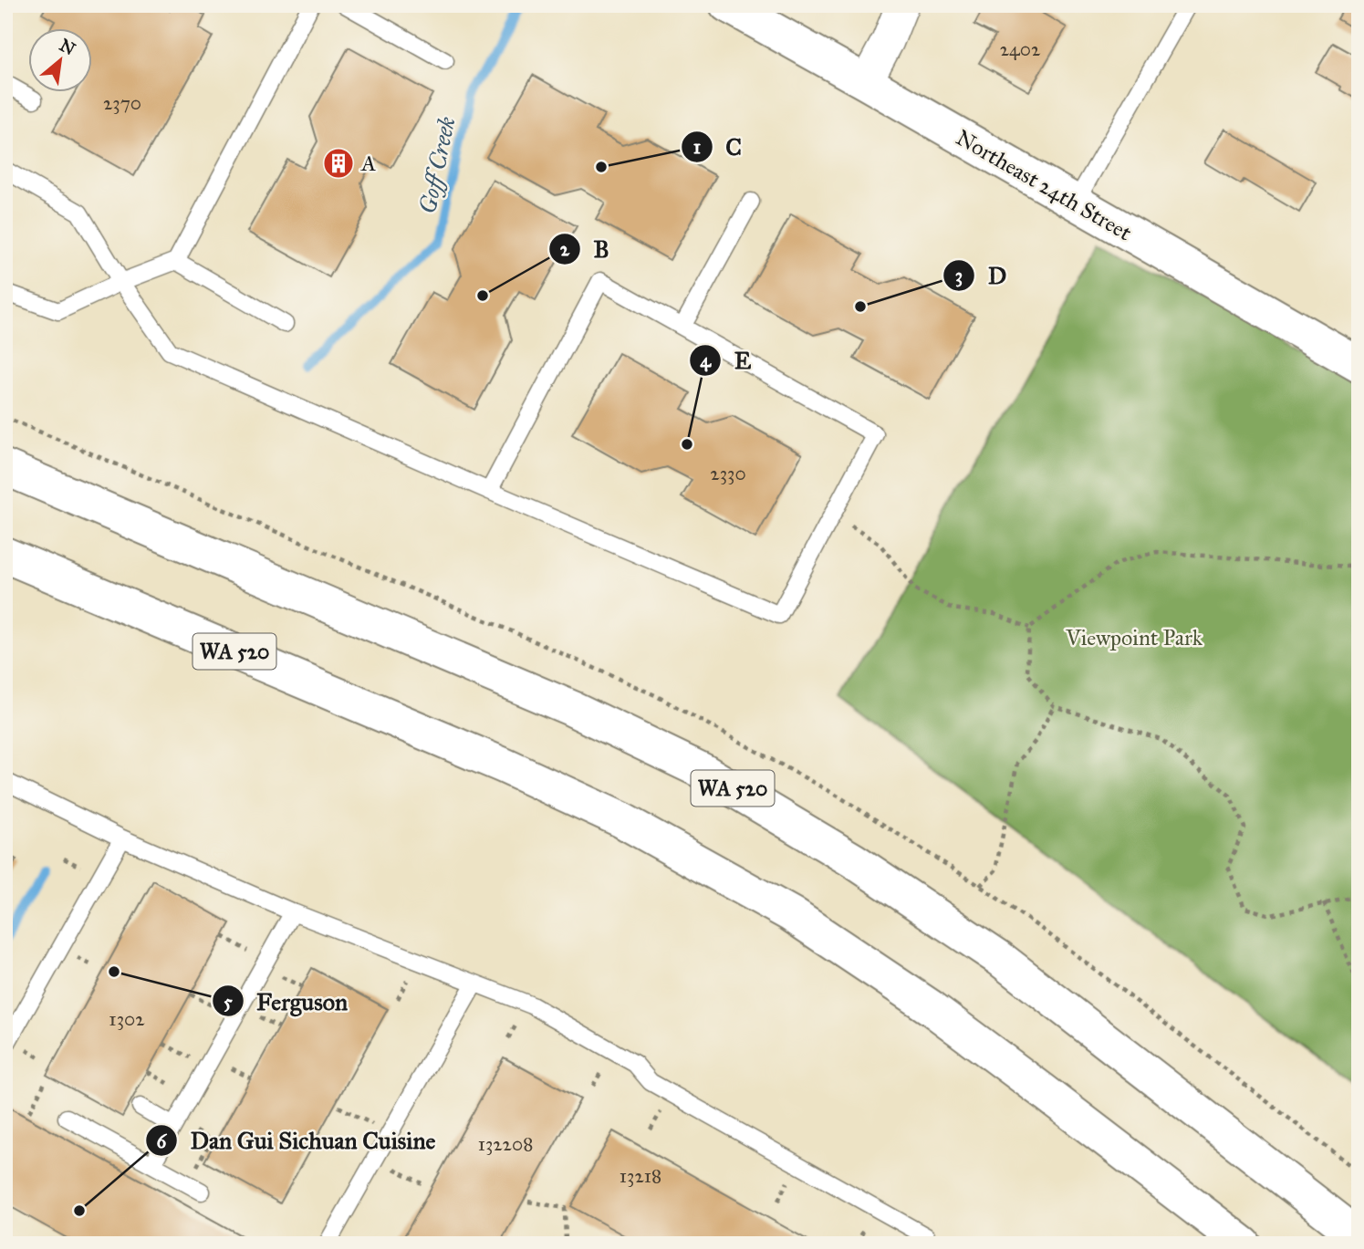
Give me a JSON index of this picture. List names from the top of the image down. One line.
{"streets":{"main road":["Northeast 24th Street","WA 520"]},"water":["Goff Creek"],"parks":["Viewpoint Park"],"places":{"building":["A"],"other":["C","B","D","E","Ferguson","Dan Gui Sichuan Cuisine"]},"house_numbers":["2402","2370","2330","1302","132208","13218"],"north":"top right"}
